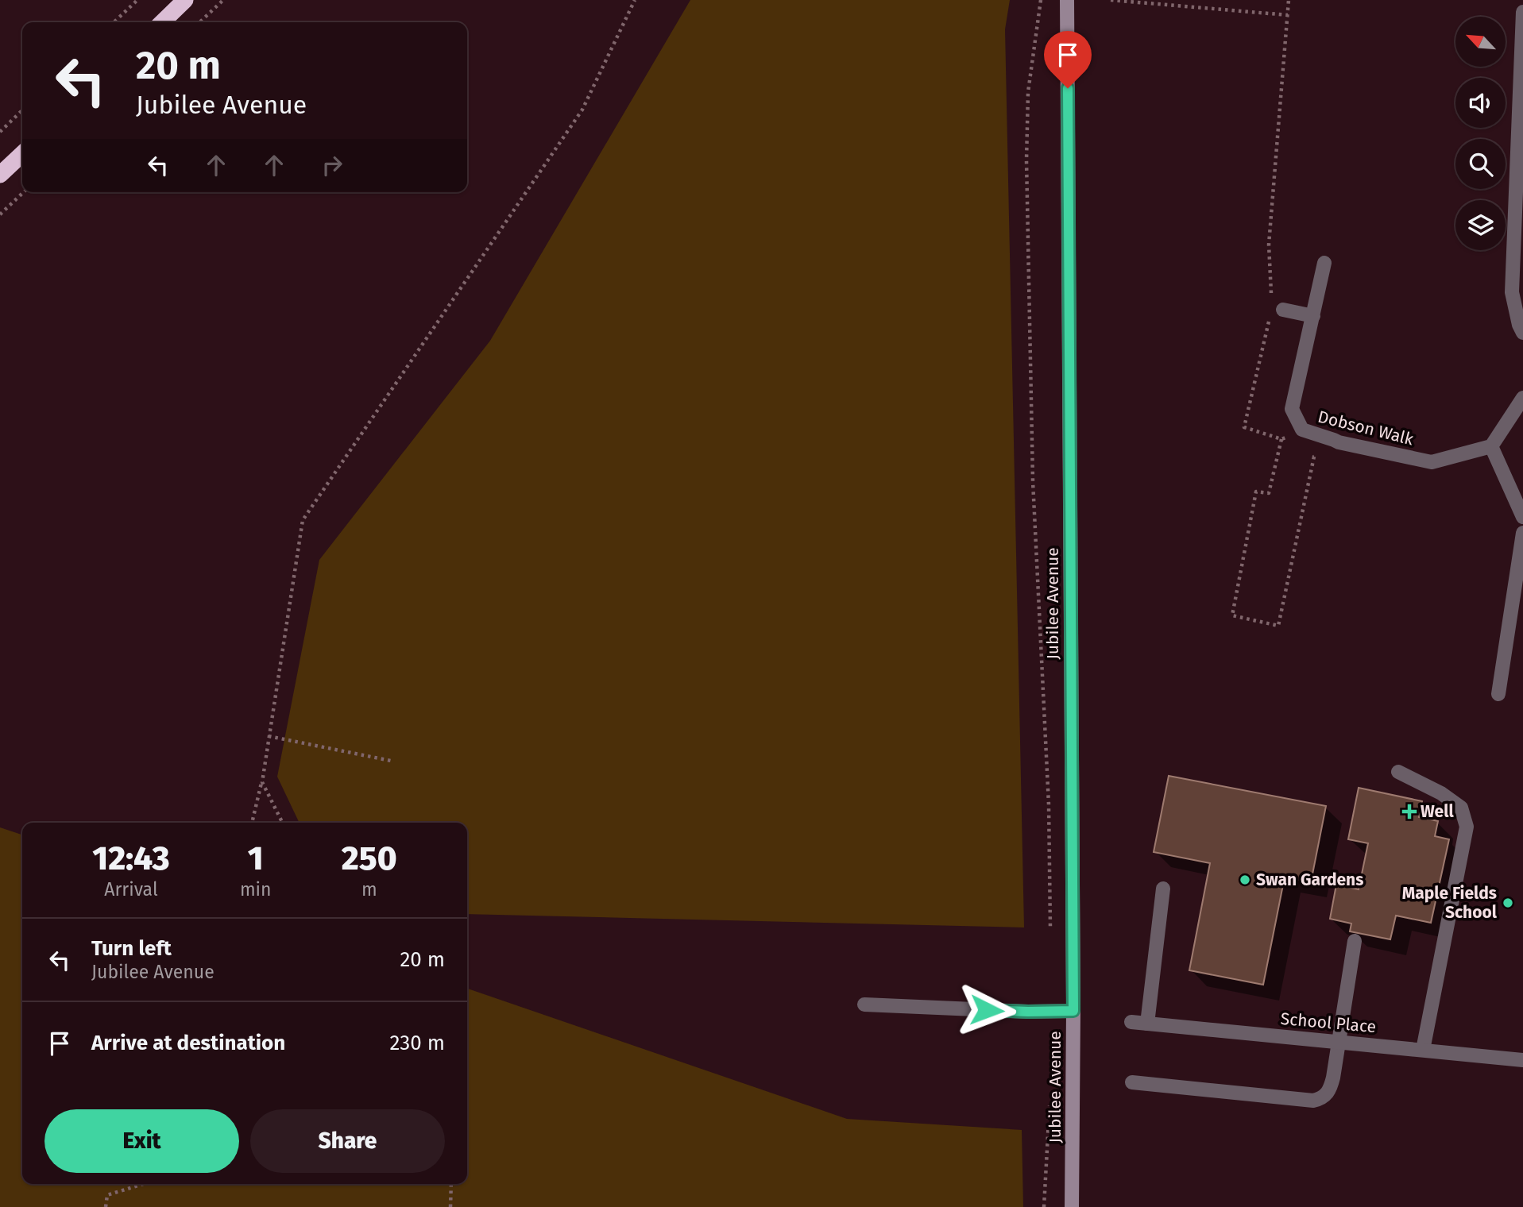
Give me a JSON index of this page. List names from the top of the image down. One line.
{"streets":{"street":["Dobson Walk","Jubilee Avenue","School Place"]},"places":{"health":["Well"],"other":["Swan Gardens","Maple Fields School"]},"north":"top left","page":{"turn":["20 m","Jubilee Avenue"],"eta":["12:43","Arrival","1","min","250","m"],"list":[{"name":"Turn left","note":"Jubilee Avenue","value":"20 m"},{"name":"Arrive at destination","value":"230 m"}],"buttons":["Exit","Share"]}}
